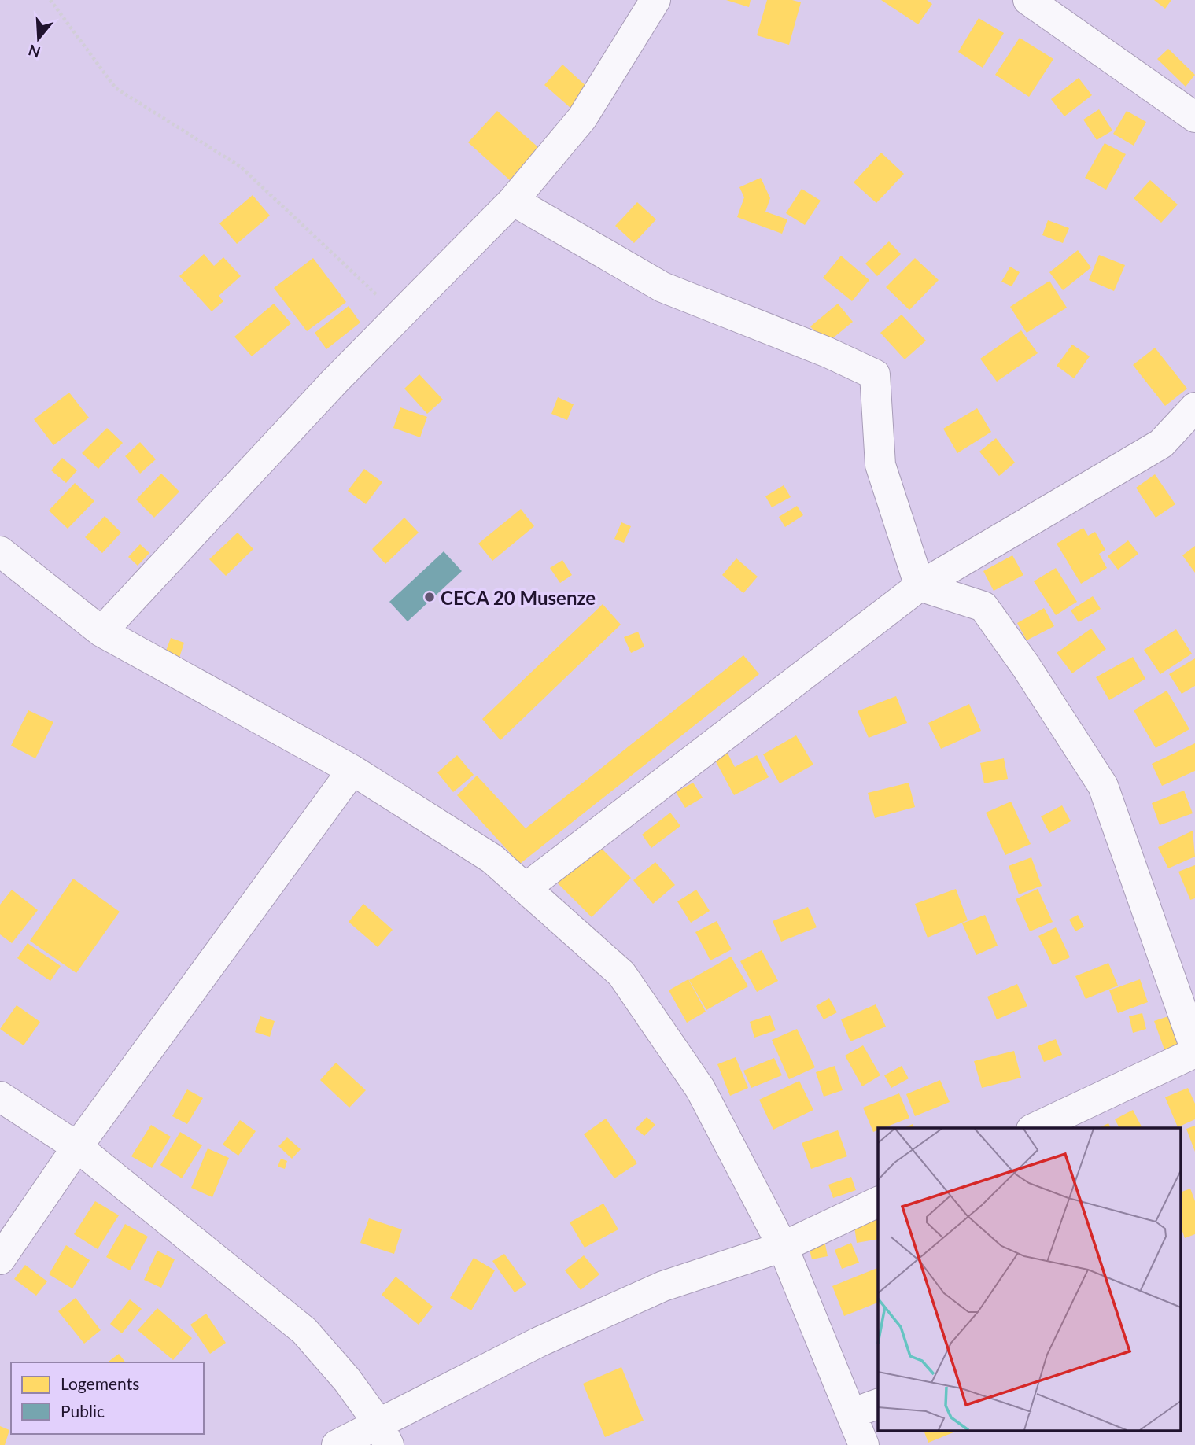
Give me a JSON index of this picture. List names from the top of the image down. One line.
{"places":["CECA 20 Musenze"],"legend":["Logements","Public"],"north":"bottom"}
